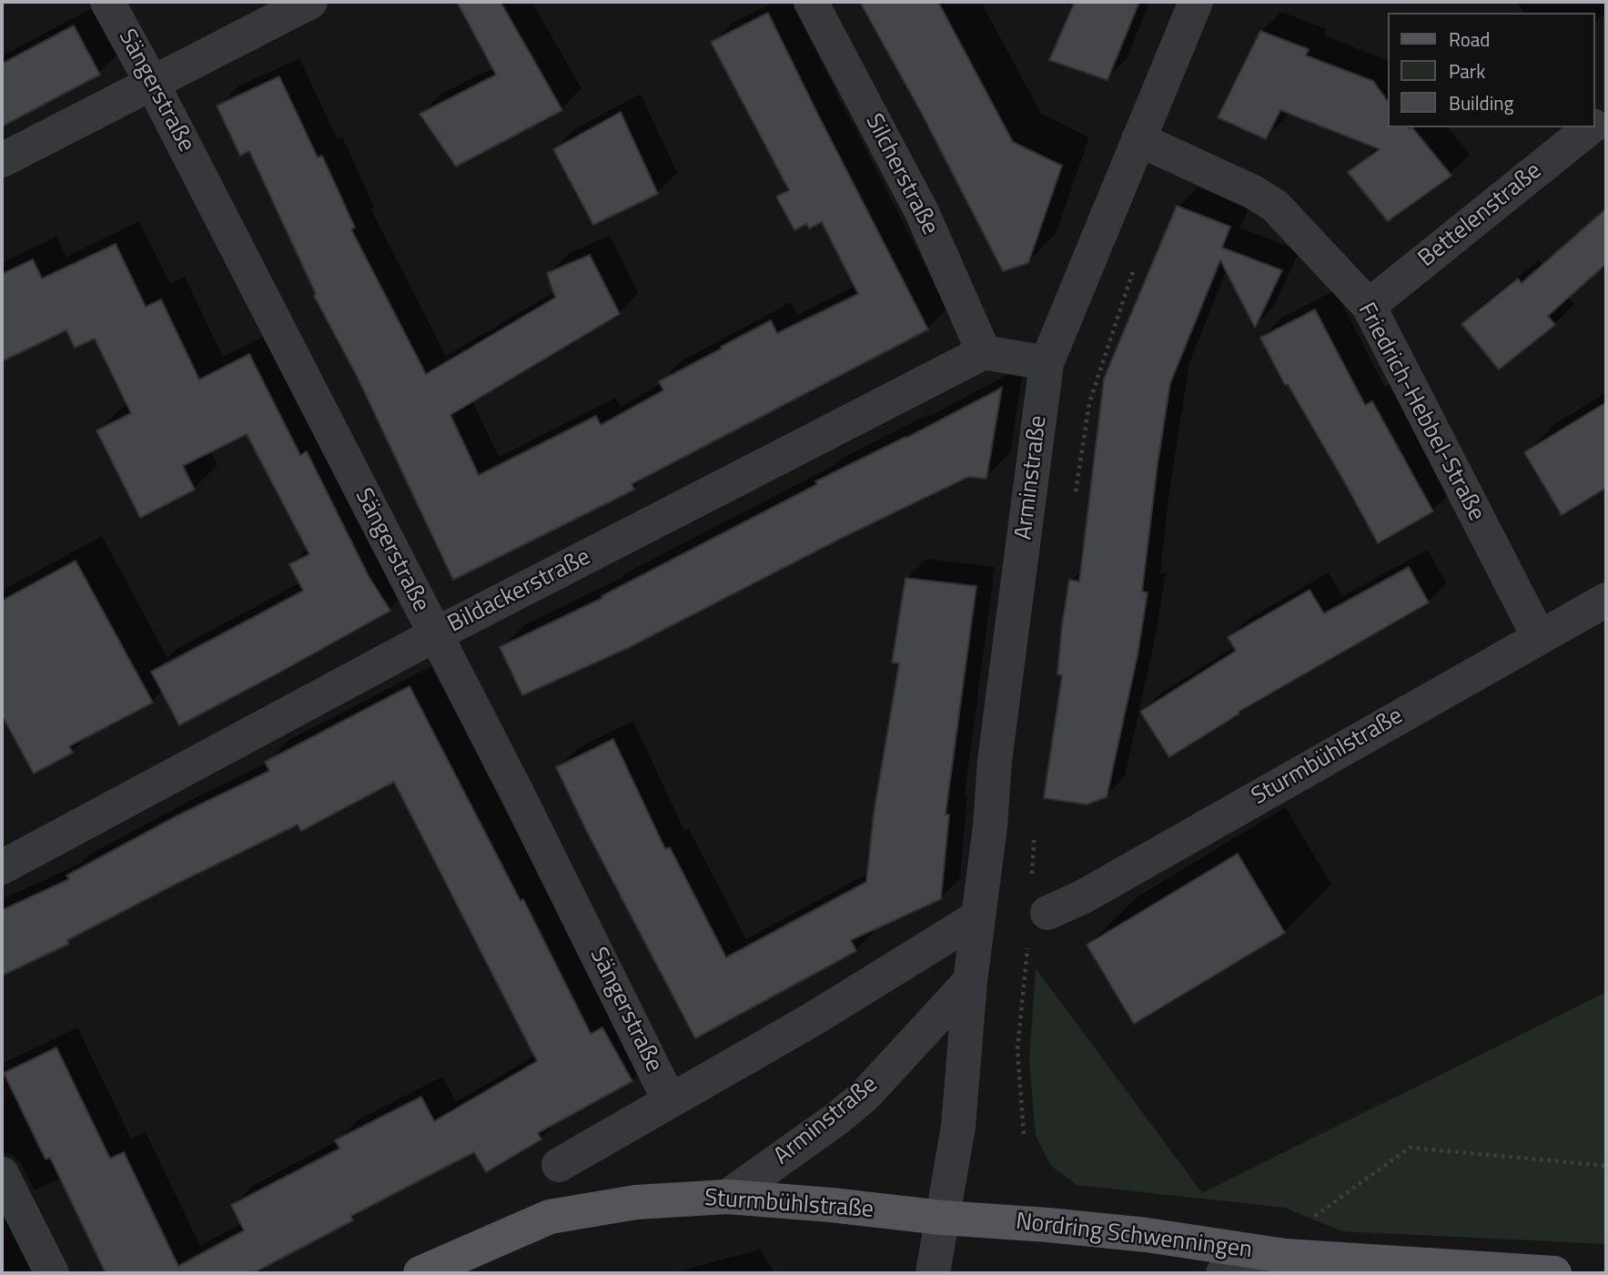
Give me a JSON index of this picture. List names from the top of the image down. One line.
{"streets":{"main road":["Sturmbühlstraße","Nordring Schwenningen"],"street":["Sängerstraße","Silcherstraße","Bettelenstraße","Friedrich-Hebbel-Straße","Arminstraße","Bildackerstraße"]},"crossings":[["Sängerstraße","Bildackerstraße"],["Silcherstraße","Bildackerstraße"],["Bettelenstraße","Friedrich-Hebbel-Straße"],["Friedrich-Hebbel-Straße","Arminstraße"],["Friedrich-Hebbel-Straße","Sturmbühlstraße"],["Arminstraße","Sturmbühlstraße"],["Arminstraße","Nordring Schwenningen"],["Sturmbühlstraße","Nordring Schwenningen"]],"legend":["Road","Park","Building"]}
